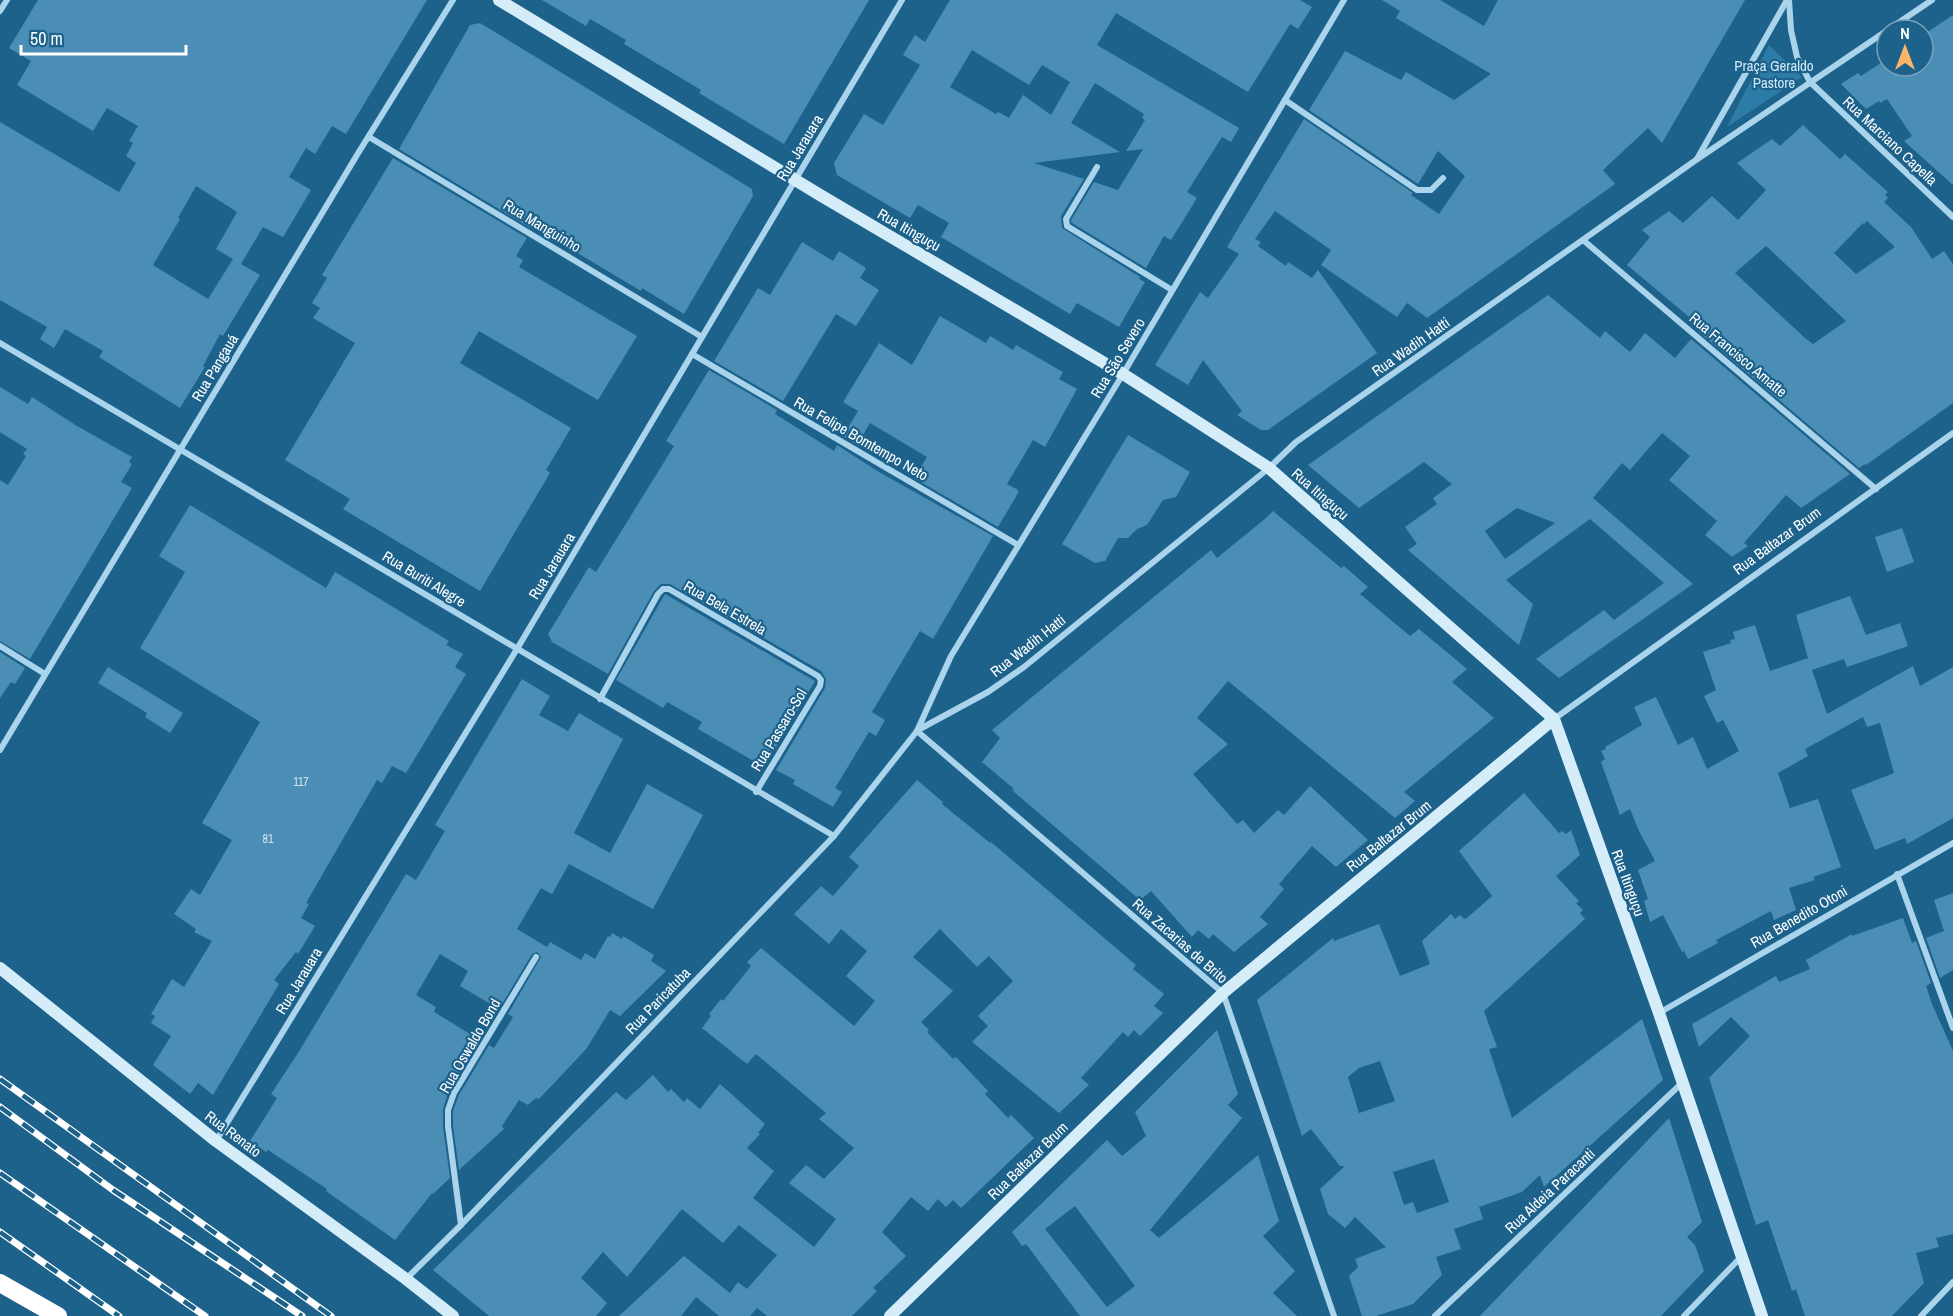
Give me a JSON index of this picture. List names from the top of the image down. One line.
{"streets":{"main road":["Rua Itinguçu","Rua Baltazar Brum","Rua Renato"],"street":["Rua Marciano Capella","Rua Jarauara","Rua Manguinho","Rua Wadih Hatti","Rua Francisco Amatte","Rua São Severo","Rua Pangauá","Rua Felipe Bomtempo Neto","Rua Buriti Alegre","Rua Bela Estrela","Rua Passaro-Sol","Rua Benedito Otoni","Rua Zacarias de Brito","Rua Paricatuba","Rua Oswaldo Bond","Rua Aldeia Paracanti"]},"crossings":[["Rua Marciano Capella","Rua Wadih Hatti"],["Rua Jarauara","Rua Manguinho"],["Rua Jarauara","Rua Itinguçu"],["Rua Jarauara","Rua Felipe Bomtempo Neto"],["Rua Jarauara","Rua Buriti Alegre"],["Rua Jarauara","Rua Renato"],["Rua Manguinho","Rua Pangauá"],["Rua Itinguçu","Rua Wadih Hatti"],["Rua Itinguçu","Rua São Severo"],["Rua Itinguçu","Rua Baltazar Brum"],["Rua Itinguçu","Rua Benedito Otoni"],["Rua Itinguçu","Rua Aldeia Paracanti"],["Rua Wadih Hatti","Rua Francisco Amatte"],["Rua Wadih Hatti","Rua São Severo"],["Rua Wadih Hatti","Rua Zacarias de Brito"],["Rua Wadih Hatti","Rua Paricatuba"],["Rua Francisco Amatte","Rua Baltazar Brum"],["Rua São Severo","Rua Felipe Bomtempo Neto"],["Rua São Severo","Rua Zacarias de Brito"],["Rua São Severo","Rua Paricatuba"],["Rua Pangauá","Rua Buriti Alegre"],["Rua Baltazar Brum","Rua Zacarias de Brito"],["Rua Buriti Alegre","Rua Bela Estrela"],["Rua Buriti Alegre","Rua Passaro-Sol"],["Rua Buriti Alegre","Rua Paricatuba"],["Rua Bela Estrela","Rua Passaro-Sol"],["Rua Zacarias de Brito","Rua Paricatuba"],["Rua Paricatuba","Rua Oswaldo Bond"],["Rua Paricatuba","Rua Renato"]],"parks":["Praça Geraldo Pastore"],"house_numbers":["117","81"],"scale_bar":"50 m","north":"top"}
